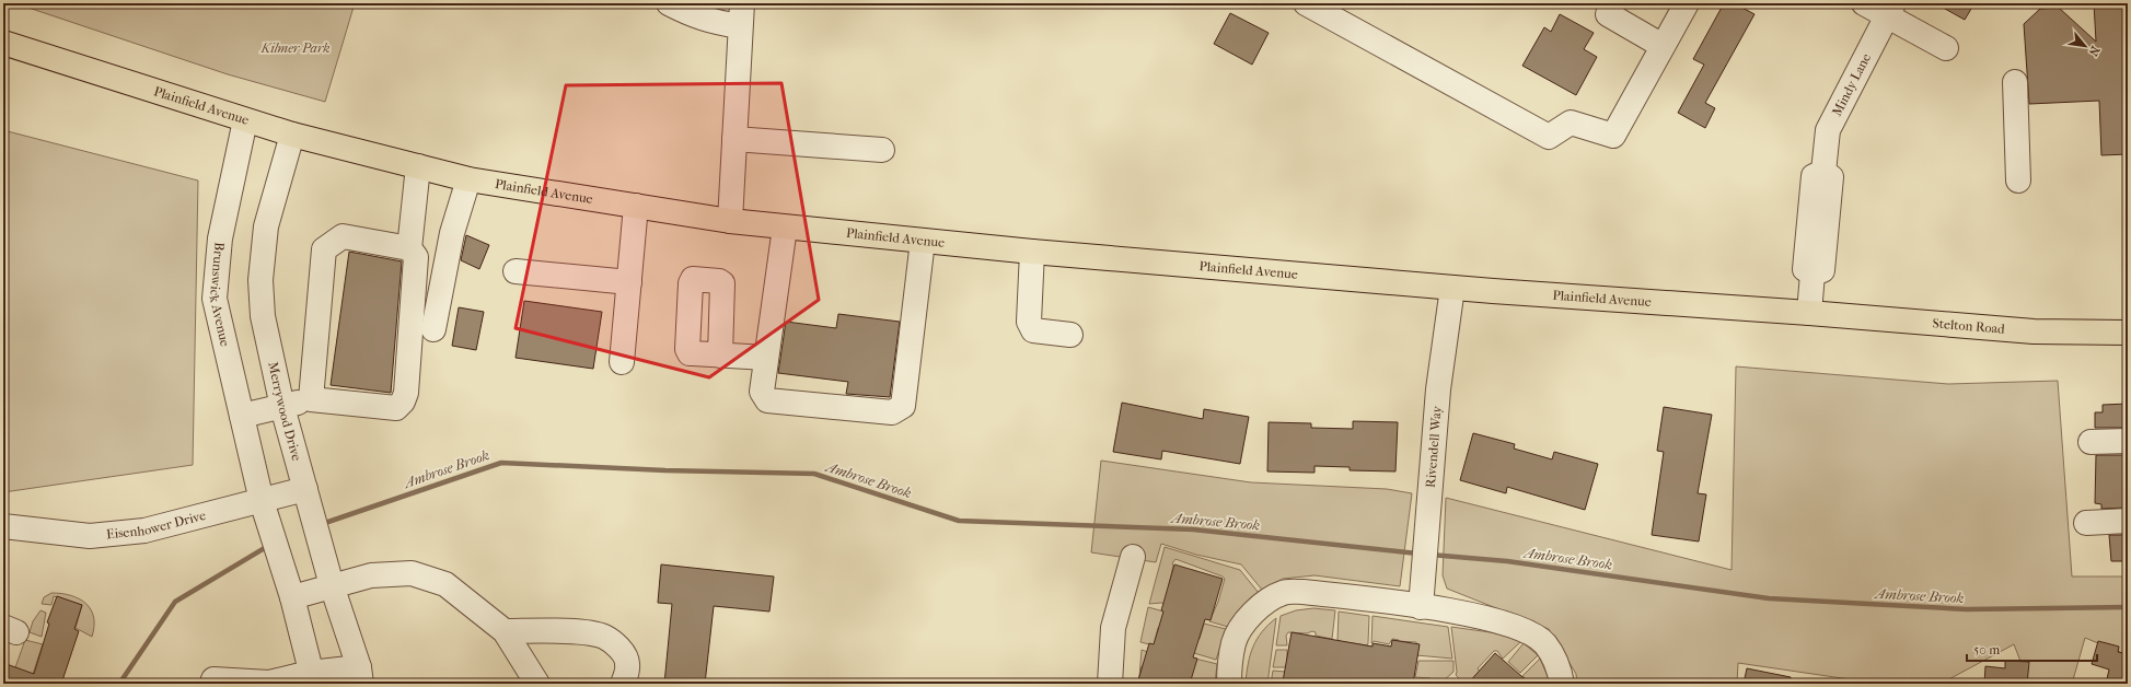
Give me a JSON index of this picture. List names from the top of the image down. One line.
{"streets":{"main road":["Plainfield Avenue","Stelton Road"],"street":["Mindy Lane","Brunswick Avenue","Merrywood Drive","Rivendell Way","Eisenhower Drive"]},"crossings":[["Mindy Lane","Plainfield Avenue"],["Mindy Lane","Stelton Road"],["Plainfield Avenue","Brunswick Avenue"],["Plainfield Avenue","Stelton Road"],["Plainfield Avenue","Merrywood Drive"],["Plainfield Avenue","Rivendell Way"],["Brunswick Avenue","Eisenhower Drive"],["Merrywood Drive","Eisenhower Drive"]],"water":["Ambrose Brook"],"parks":["Kilmer Park"],"scale_bar":"50 m","north":"bottom right"}
